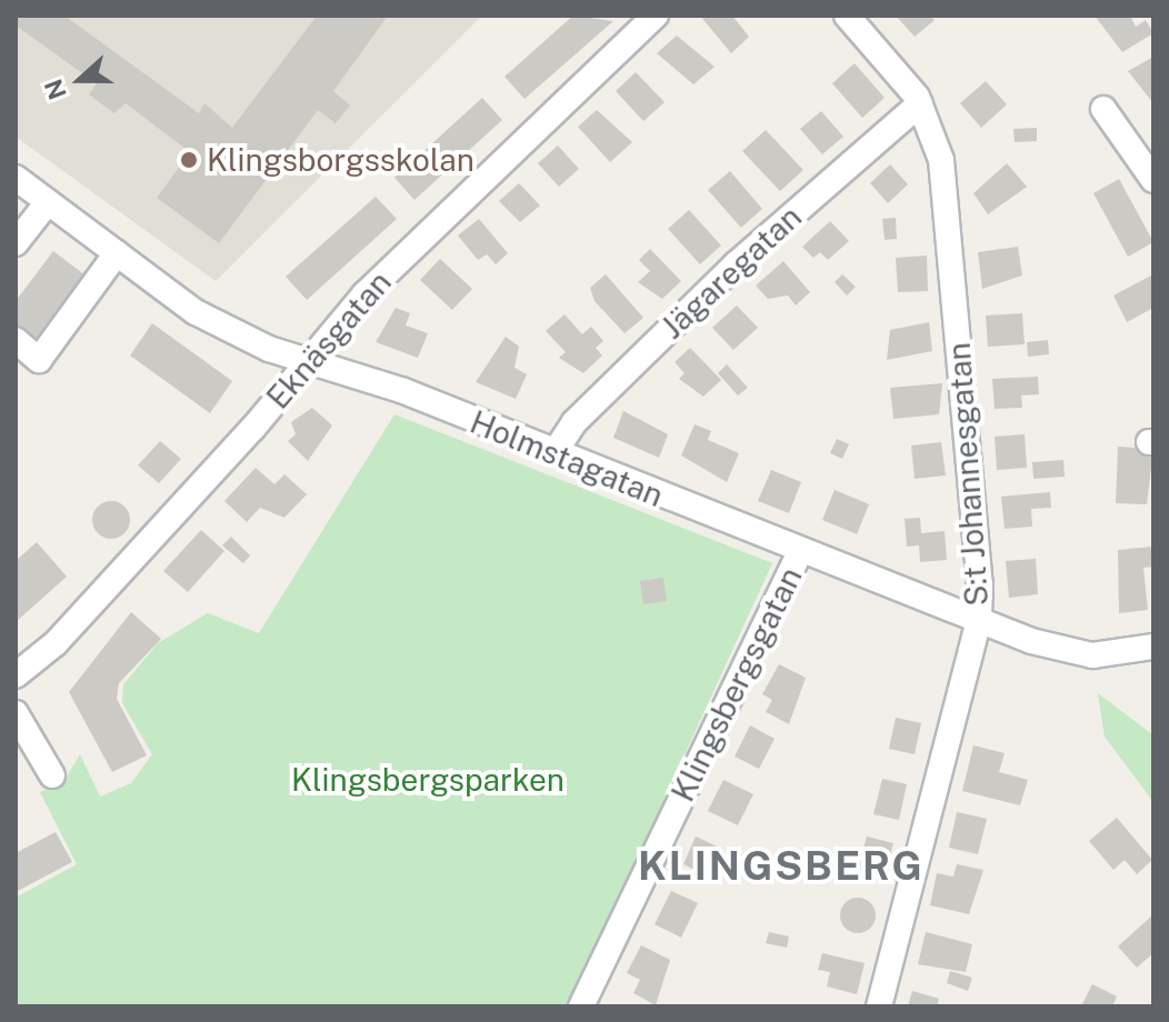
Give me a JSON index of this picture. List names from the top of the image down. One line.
{"streets":{"street":["Jägaregatan","Eknäsgatan","Holmstagatan","S:t Johannesgatan","Klingsbergsgatan"]},"crossings":[["Jägaregatan","Holmstagatan"],["Jägaregatan","S:t Johannesgatan"],["Eknäsgatan","Holmstagatan"],["Holmstagatan","S:t Johannesgatan"],["Holmstagatan","Klingsbergsgatan"]],"districts":["KLINGSBERG"],"parks":["Klingsbergsparken"],"places":["Klingsborgsskolan"],"north":"left"}
